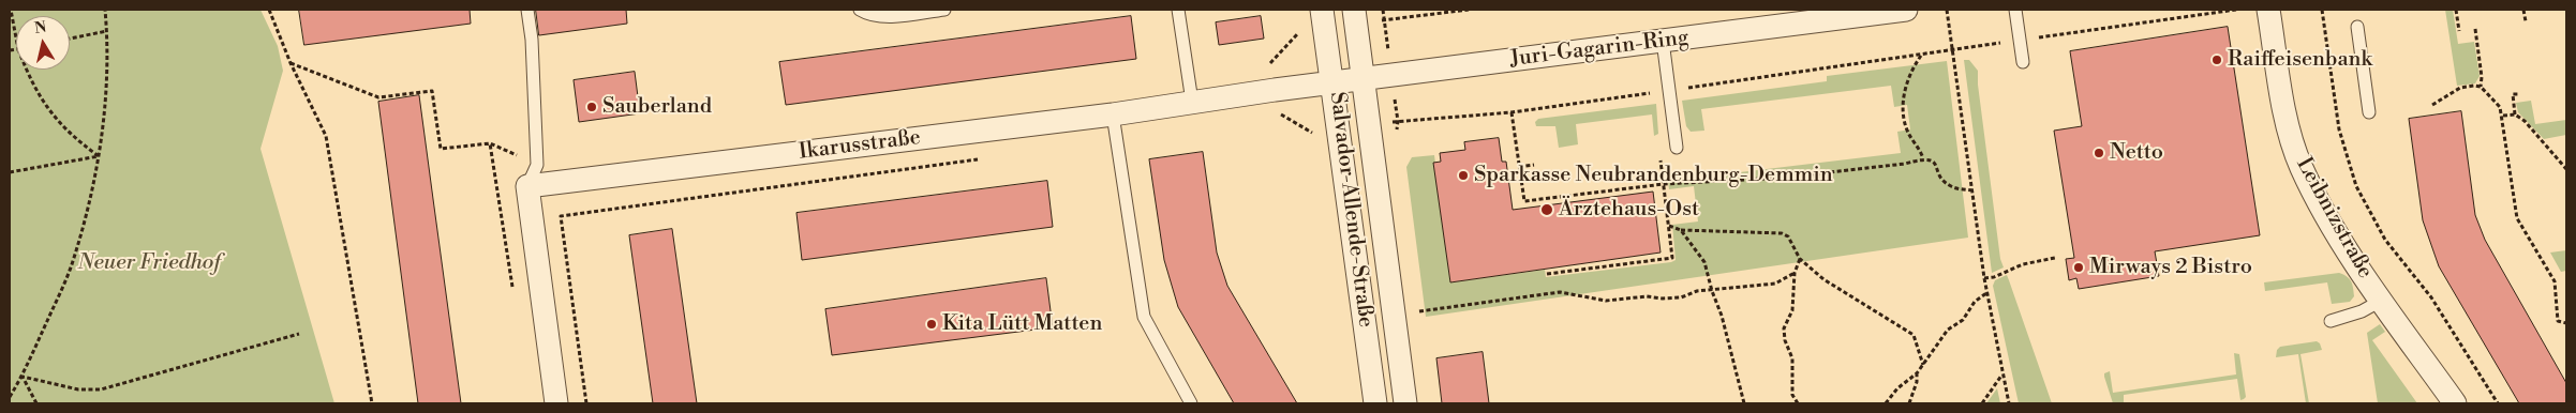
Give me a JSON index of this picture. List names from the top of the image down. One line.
{"streets":{"street":["Juri-Gagarin-Ring","Ikarusstraße","Salvador-Allende-Straße","Leibnizstraße"]},"crossings":[["Juri-Gagarin-Ring","Salvador-Allende-Straße"],["Ikarusstraße","Salvador-Allende-Straße"]],"parks":["Neuer Friedhof"],"places":["Raiffeisenbank","Sauberland","Netto","Sparkasse Neubrandenburg-Demmin","Ärztehaus-Ost","Mirways 2 Bistro","Kita Lütt Matten"],"north":"top"}
